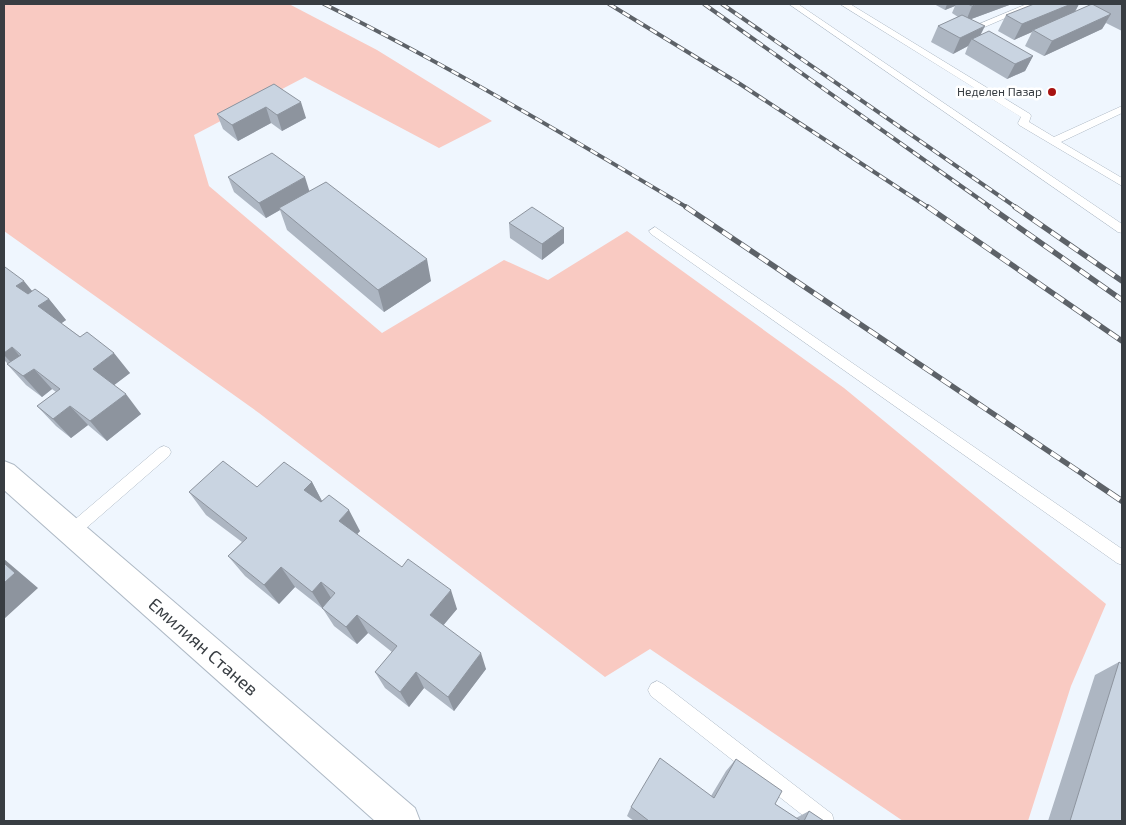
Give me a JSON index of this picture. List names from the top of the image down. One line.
{"streets":{"street":["Емилиян Станев"]},"places":["Неделен Пазар"]}
